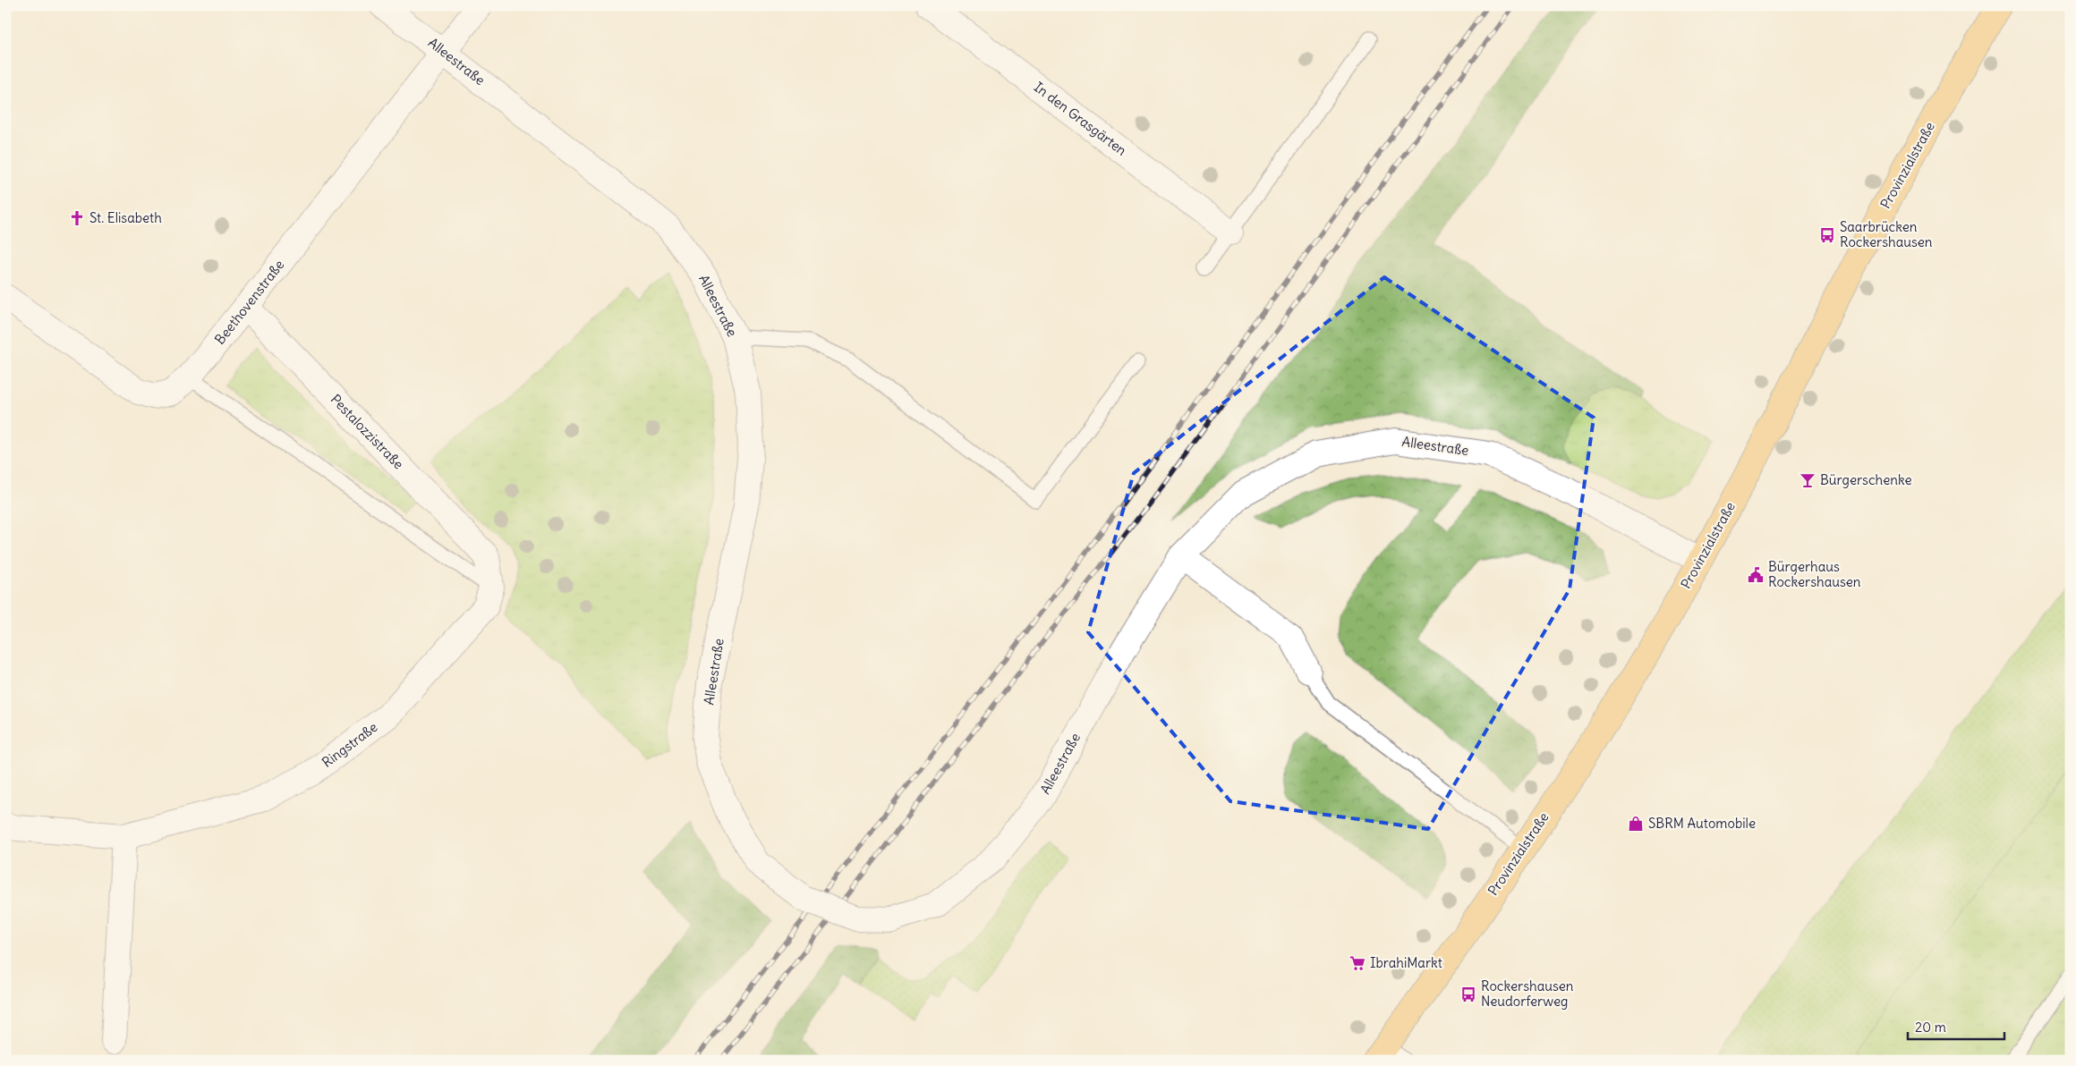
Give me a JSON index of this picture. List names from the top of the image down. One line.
{"streets":{"main road":["Provinzialstraße"],"street":["Alleestraße","In den Grasgärten","Beethovenstraße","Pestalozzistraße","Ringstraße"]},"crossings":[["Alleestraße","Provinzialstraße"],["Alleestraße","Beethovenstraße"],["Beethovenstraße","Pestalozzistraße"],["Pestalozzistraße","Ringstraße"]],"places":{"church":["St. Elisabeth"],"bus stop":["Saarbrücken Rockershausen","Rockershausen Neudorferweg"],"bar":["Bürgerschenke"],"public building":["Bürgerhaus Rockershausen"],"shop":["SBRM Automobile"],"supermarket":["IbrahiMarkt"]},"scale_bar":"20 m"}
